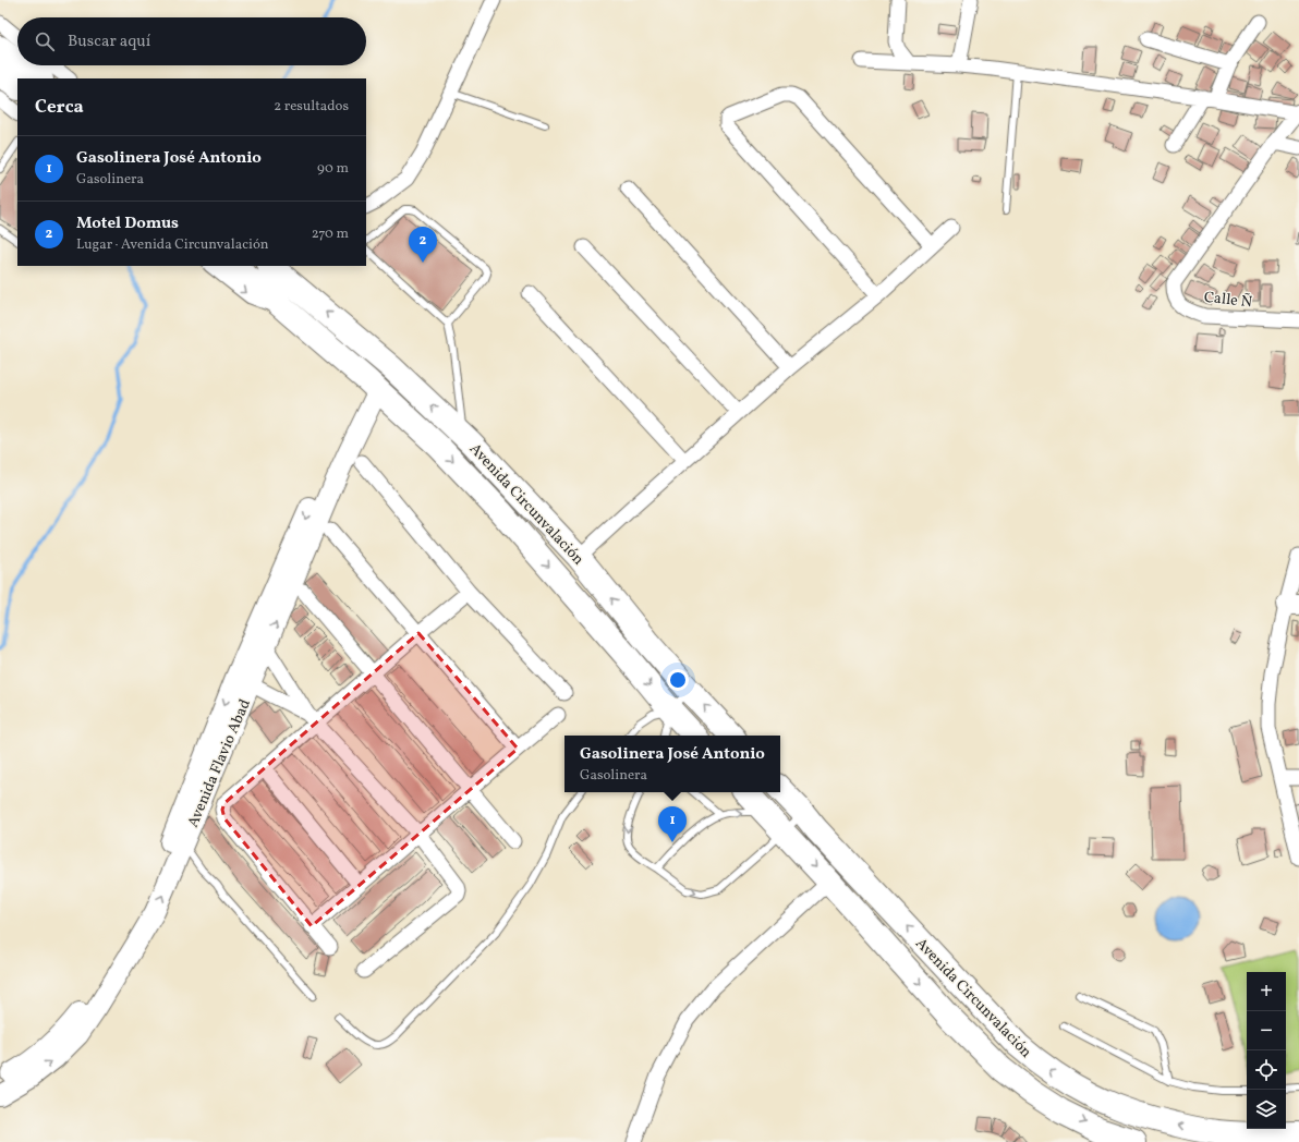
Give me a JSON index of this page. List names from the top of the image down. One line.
{"streets":{"highway":["Avenida Circunvalación"],"street":["Calle Ñ","Avenida Flavio Abad"]},"crossings":[["Avenida Circunvalación","Avenida Flavio Abad"]],"page":{"search":"Buscar aquí","heading":["Cerca","2 resultados"],"list":[{"mark":"1","name":"Gasolinera José Antonio","note":"Gasolinera","value":"90 m"},{"mark":"2","name":"Motel Domus","note":"Lugar · Avenida Circunvalación","value":"270 m"}],"pins":["2","1"],"popup":["Gasolinera José Antonio","Gasolinera"],"map_buttons":["+","−"]}}
